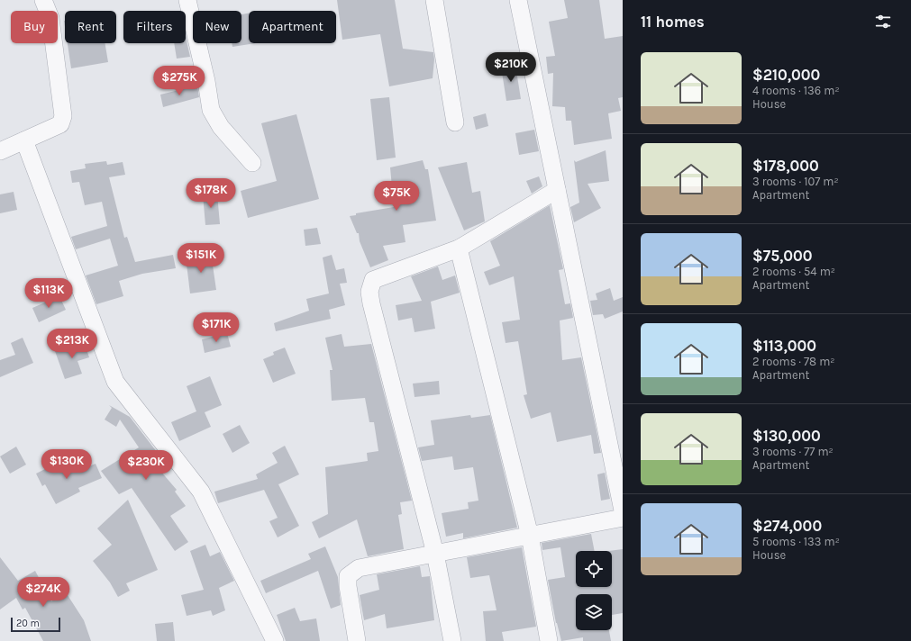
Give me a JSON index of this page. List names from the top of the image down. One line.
{"scale_bar":"20 m","page":{"heading":"11 homes","chip":["Buy","Rent","Filters","New","Apartment"],"list":[{"name":"$210,000","note":"4 rooms · 136 m² · House"},{"name":"$178,000","note":"3 rooms · 107 m² · Apartment"},{"name":"$75,000","note":"2 rooms · 54 m² · Apartment"},{"name":"$113,000","note":"2 rooms · 78 m² · Apartment"},{"name":"$130,000","note":"3 rooms · 77 m² · Apartment"},{"name":"$274,000","note":"5 rooms · 133 m² · House"}],"price":["$210K","$275K","$178K","$75K","$151K","$113K","$171K","$213K","$130K","$230K","$274K"],"scale":"20 m"}}
